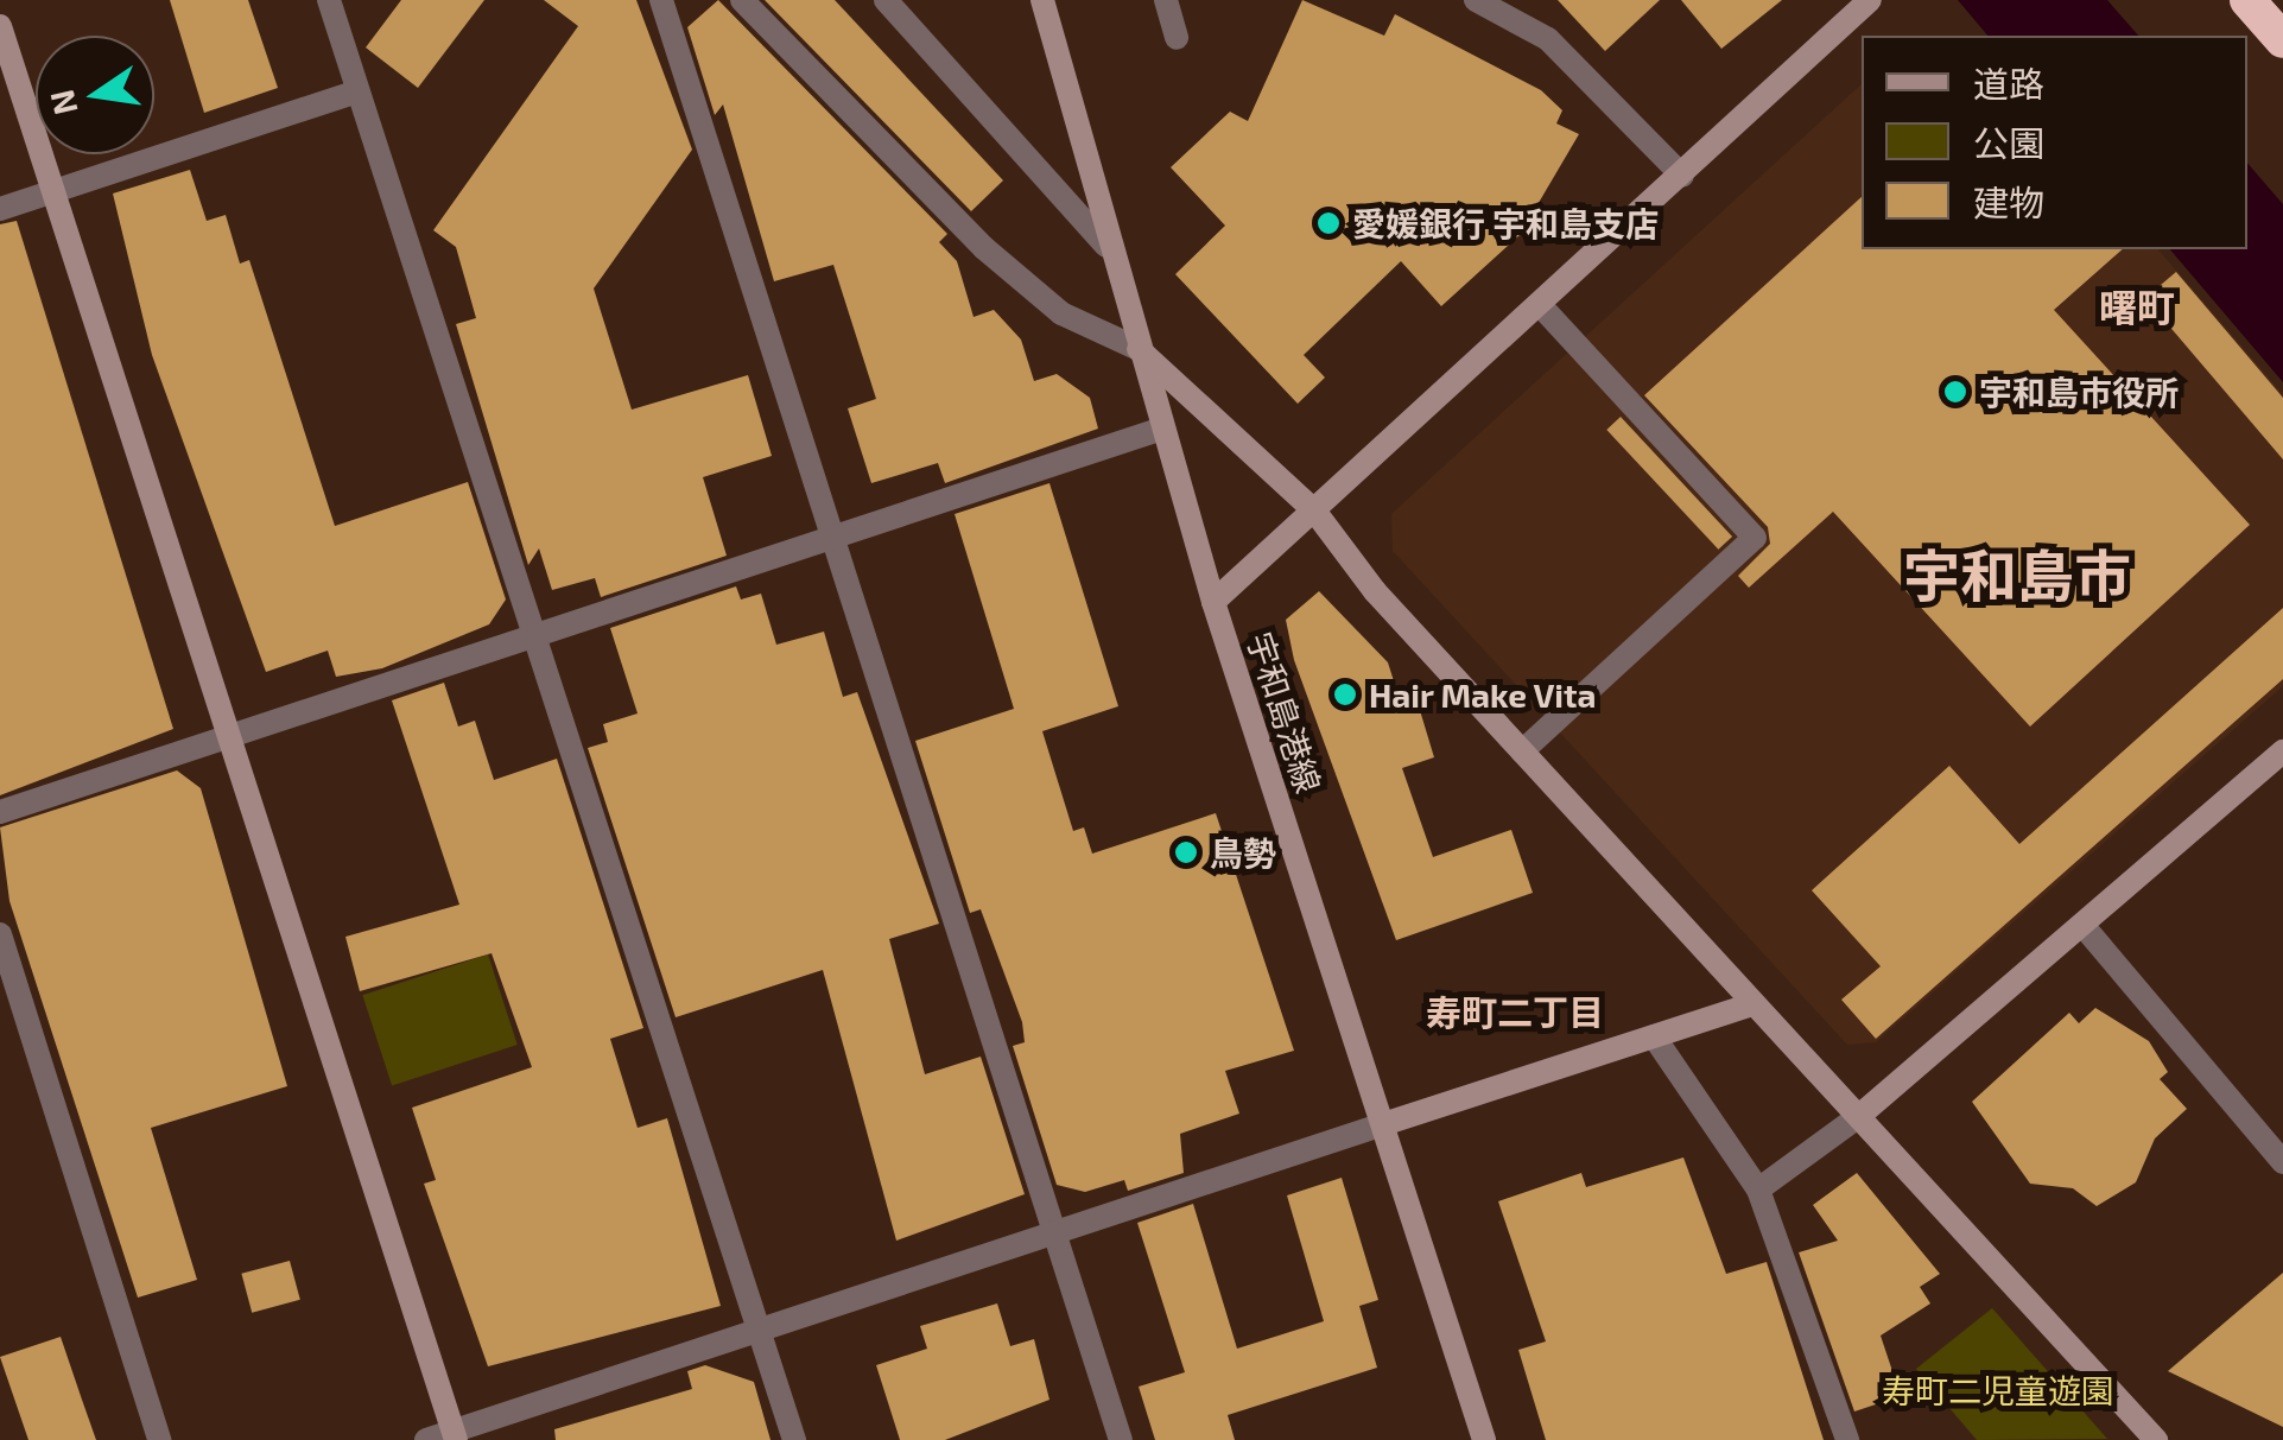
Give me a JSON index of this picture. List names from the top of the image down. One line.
{"streets":{"street":["宇和島港線"]},"districts":["曙町","宇和島市","寿町二丁目"],"parks":["寿町二児童遊園"],"places":["愛媛銀行 宇和島支店","宇和島市役所","Hair Make Vita","鳥勢"],"legend":["道路","公園","建物"],"north":"left"}
